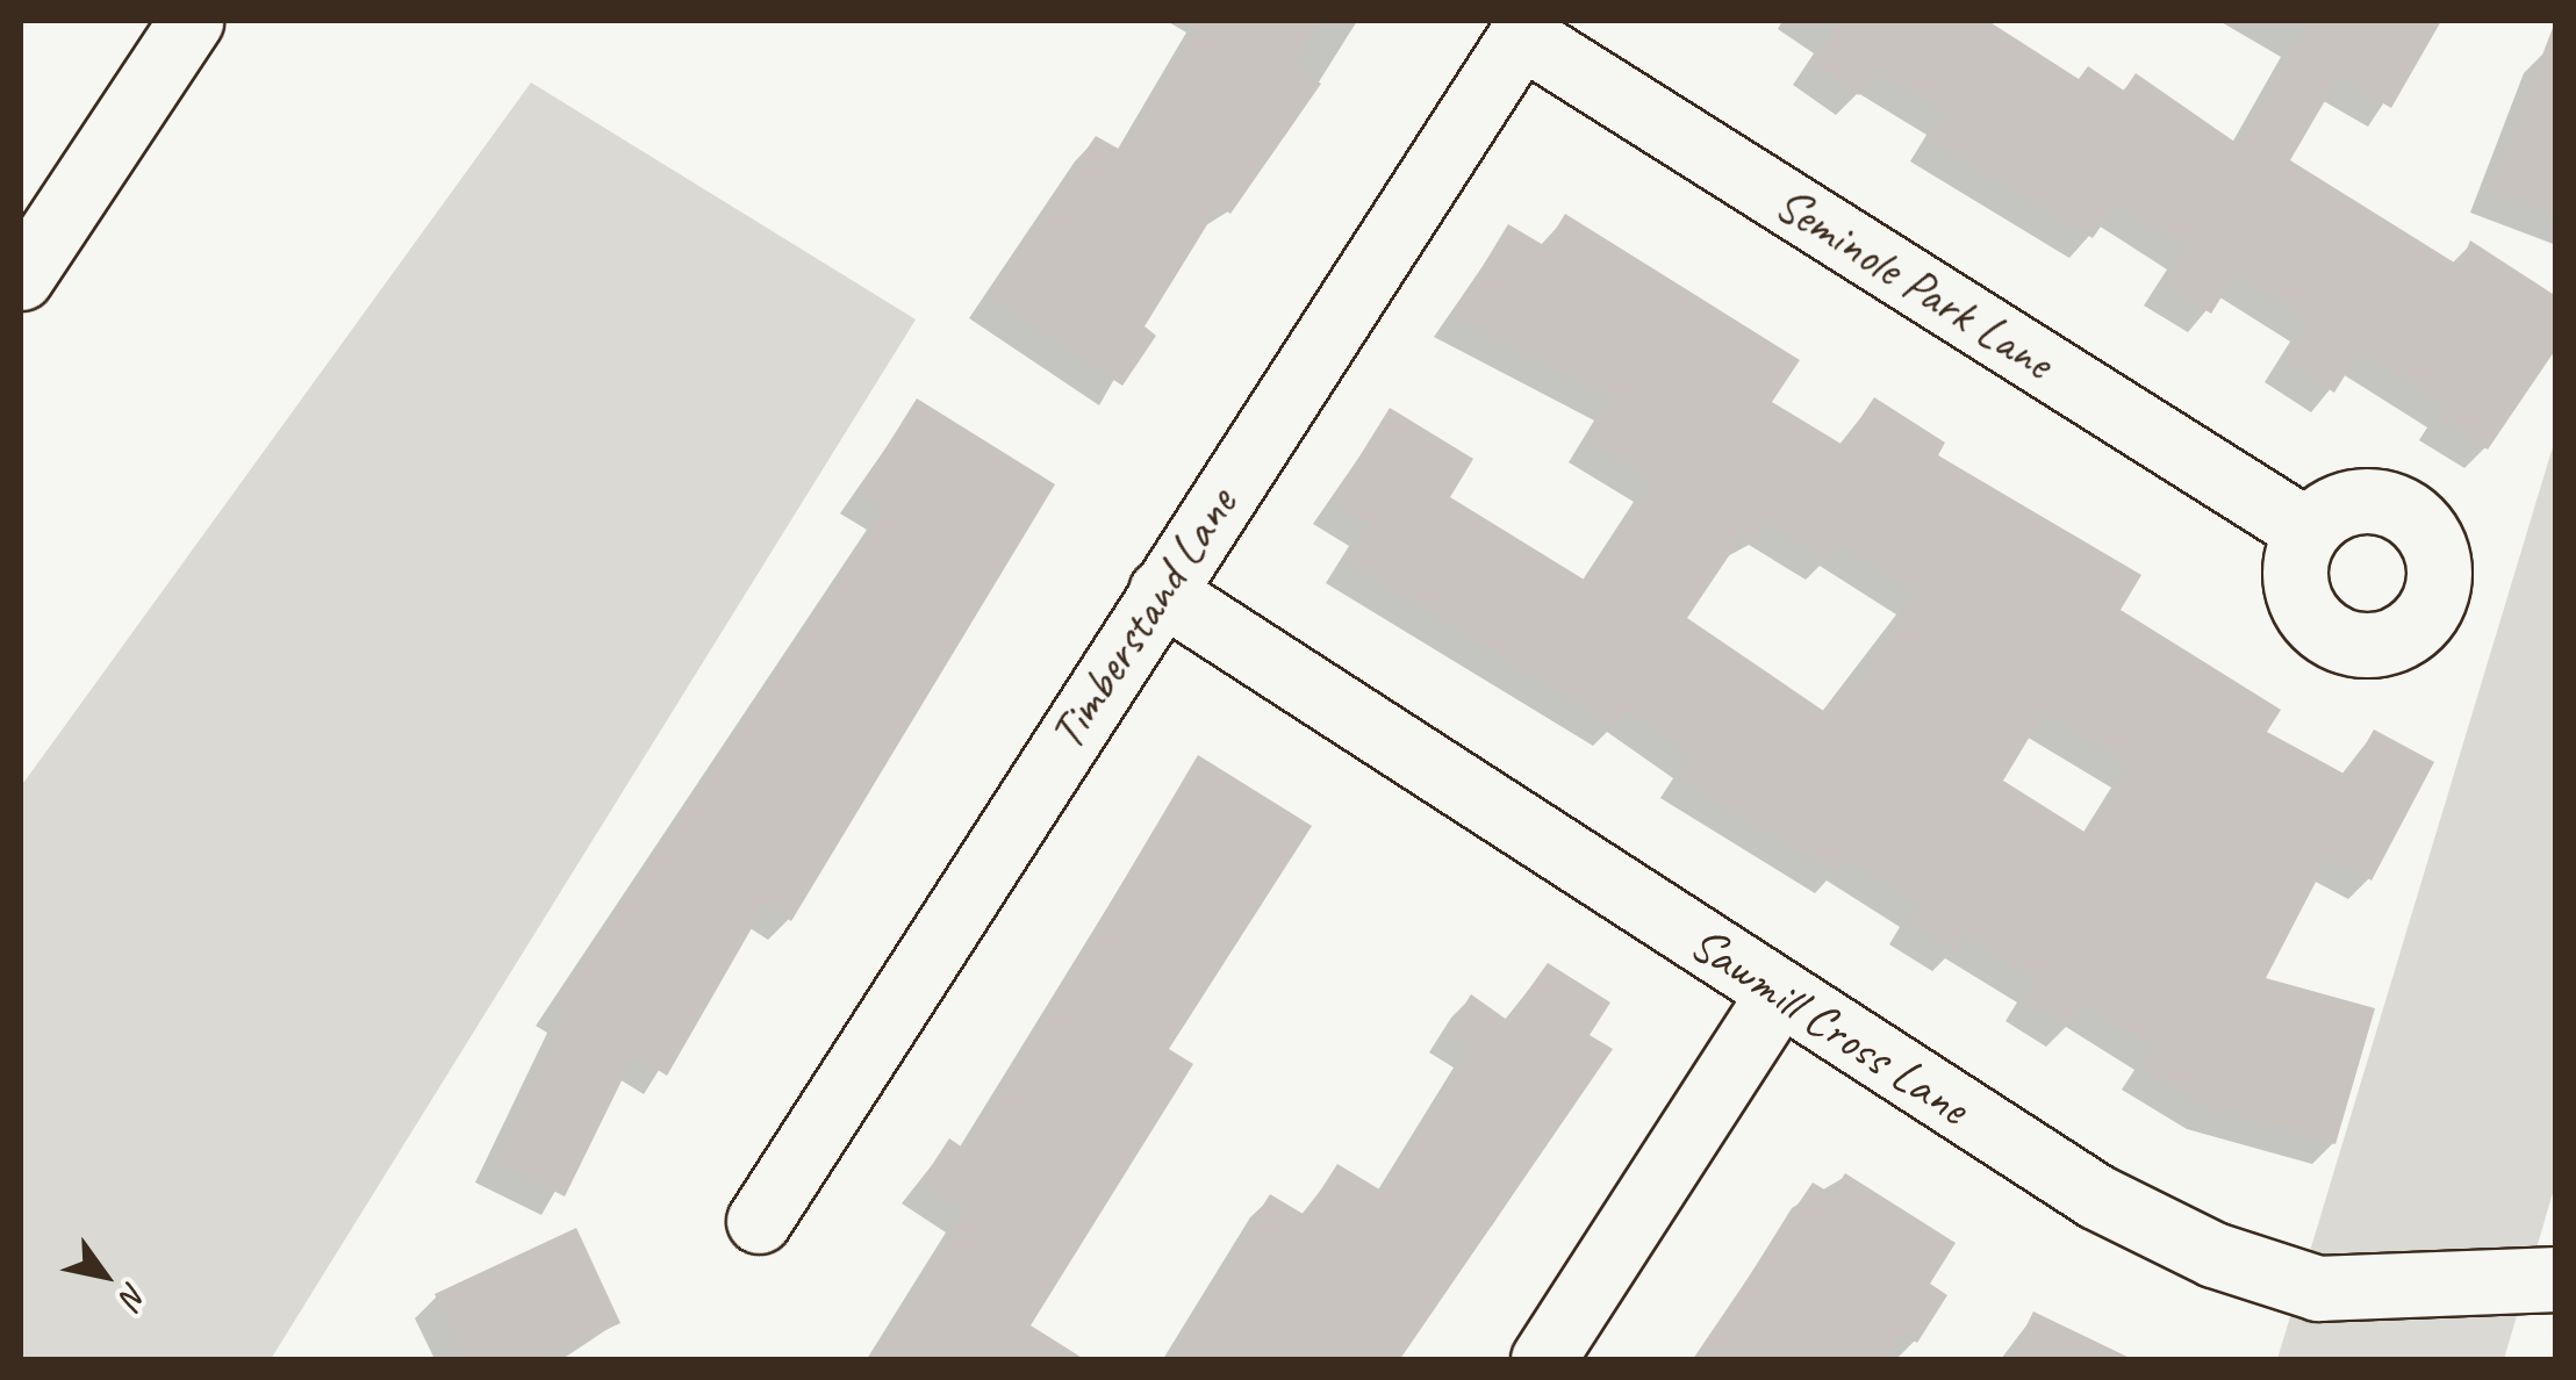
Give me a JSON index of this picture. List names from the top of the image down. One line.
{"streets":{"street":["Seminole Park Lane","Timberstand Lane","Sawmill Cross Lane"]},"crossings":[["Seminole Park Lane","Timberstand Lane"],["Timberstand Lane","Sawmill Cross Lane"]],"north":"bottom right"}
